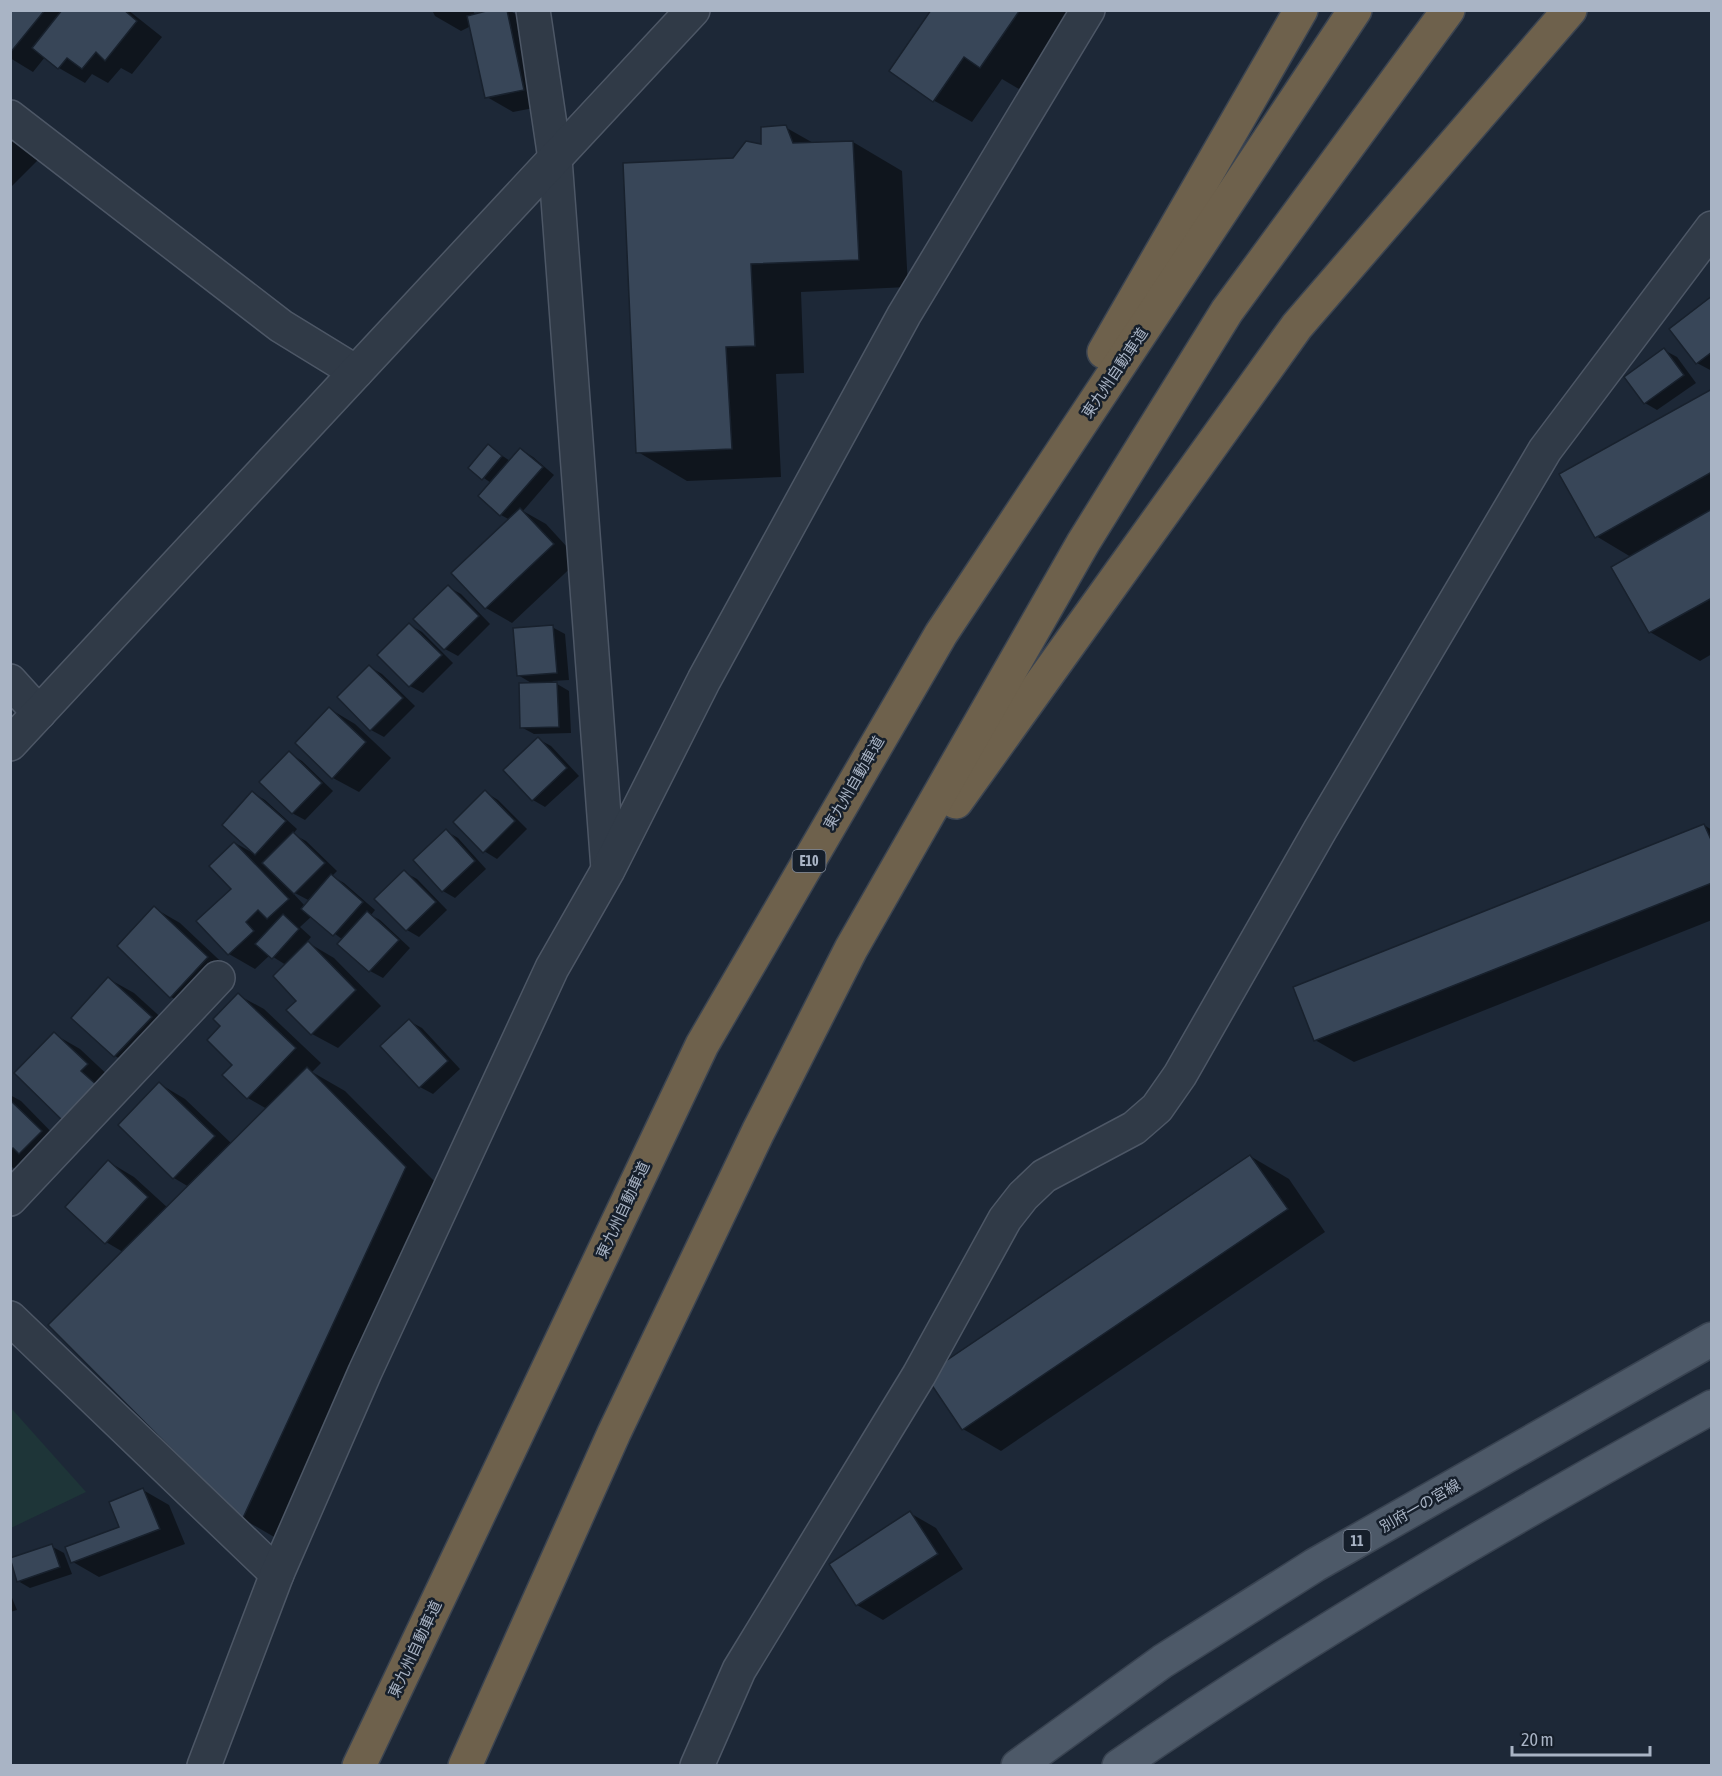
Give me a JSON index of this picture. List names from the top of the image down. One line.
{"streets":{"highway":["東九州自動車道","E10"],"main road":["別府一の宮線","11"]},"scale_bar":"20 m"}
